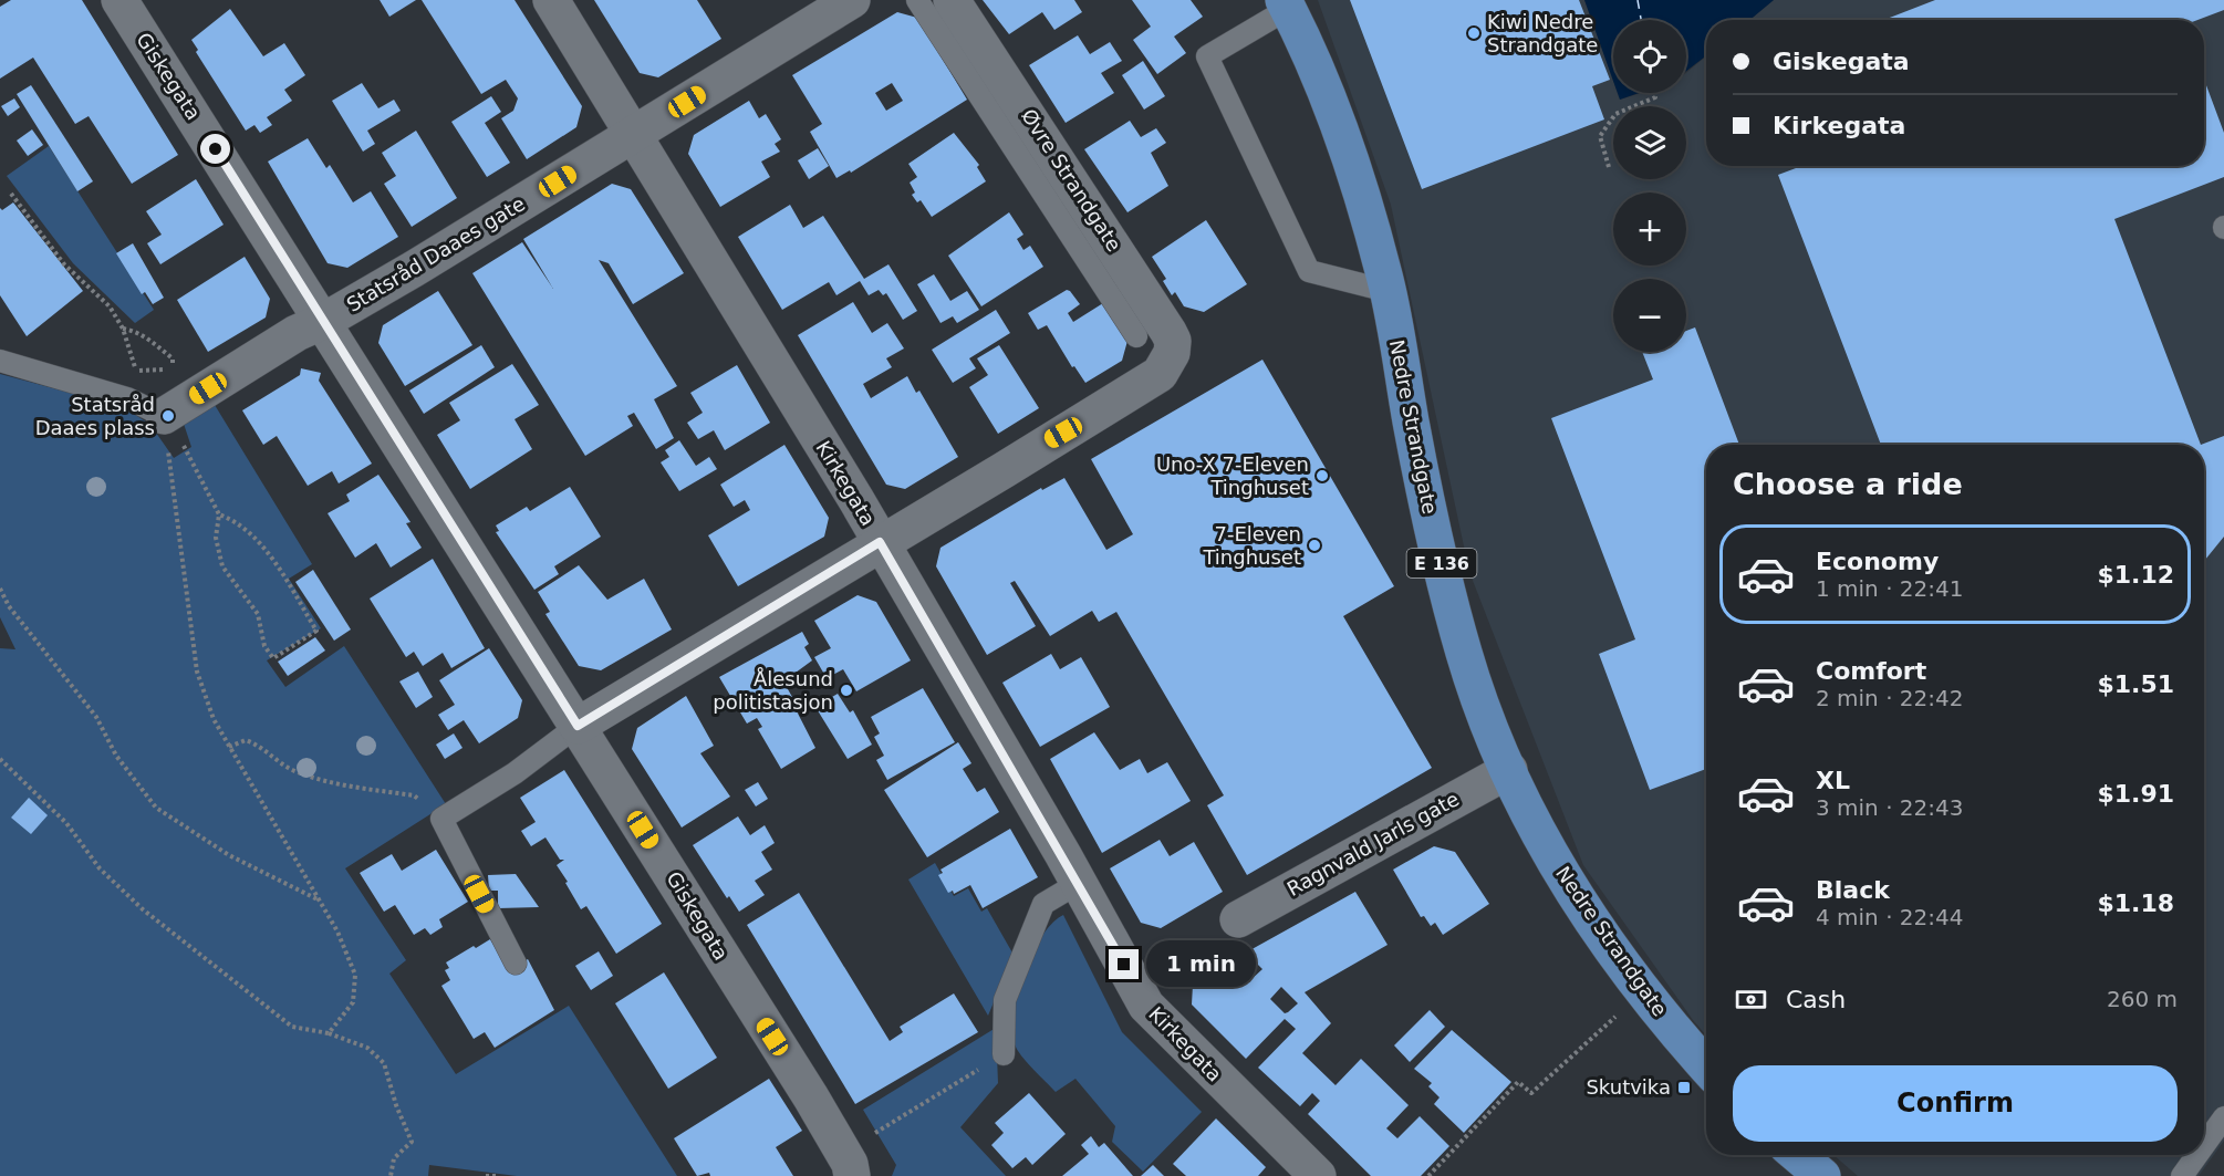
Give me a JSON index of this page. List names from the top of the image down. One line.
{"streets":{"highway":["Nedre Strandgate","E 136"],"street":["Giskegata","Øvre Strandgate","Statsråd Daaes gate","Kirkegata","Ragnvald Jarls gate"]},"crossings":[["Giskegata","Statsråd Daaes gate"],["Øvre Strandgate","Kirkegata"],["Statsråd Daaes gate","Kirkegata"],["Nedre Strandgate","Ragnvald Jarls gate"]],"places":{"other":["Kiwi Nedre Strandgate","Statsråd Daaes plass","Uno-X 7-Eleven Tinghuset","7-Eleven Tinghuset","Ålesund politistasjon"],"transit":["Skutvika"]},"page":{"map_buttons":["+","−"],"banner":["Giskegata","Kirkegata"],"heading":"Choose a ride","list":[{"name":"Economy","note":"1 min · 22:41","value":"$1.12"},{"name":"Comfort","note":"2 min · 22:42","value":"$1.51"},{"name":"XL","note":"3 min · 22:43","value":"$1.91"},{"name":"Black","note":"4 min · 22:44","value":"$1.18"}],"bubble":"1 min","pay":["Cash","260 m"],"buttons":"Confirm"}}
